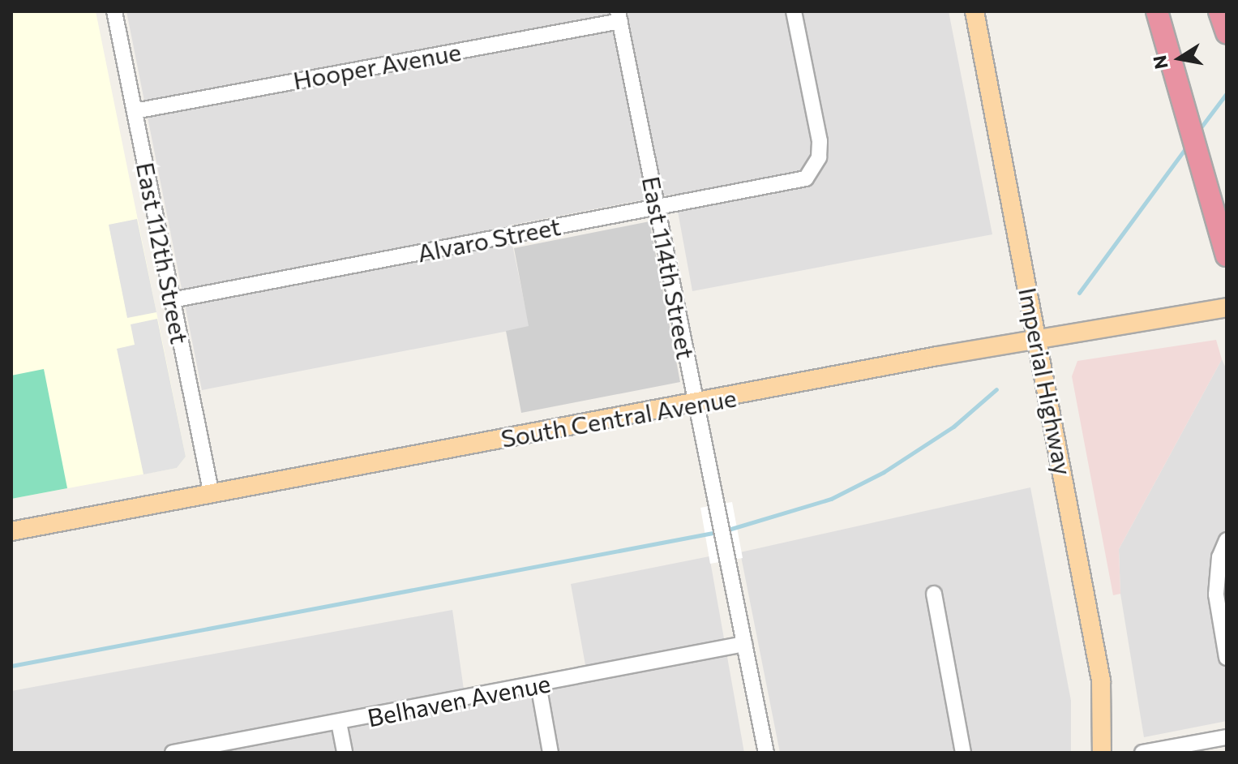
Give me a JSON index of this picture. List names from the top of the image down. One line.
{"streets":{"main road":["Imperial Highway","South Central Avenue"],"street":["Hooper Avenue","Alvaro Street","East 112th Street","East 114th Street","Belhaven Avenue"]},"crossings":[["Hooper Avenue","East 112th Street"],["Hooper Avenue","East 114th Street"],["Alvaro Street","East 112th Street"],["Alvaro Street","East 114th Street"],["East 112th Street","South Central Avenue"],["East 114th Street","South Central Avenue"],["East 114th Street","Belhaven Avenue"],["Imperial Highway","South Central Avenue"]],"north":"left"}
